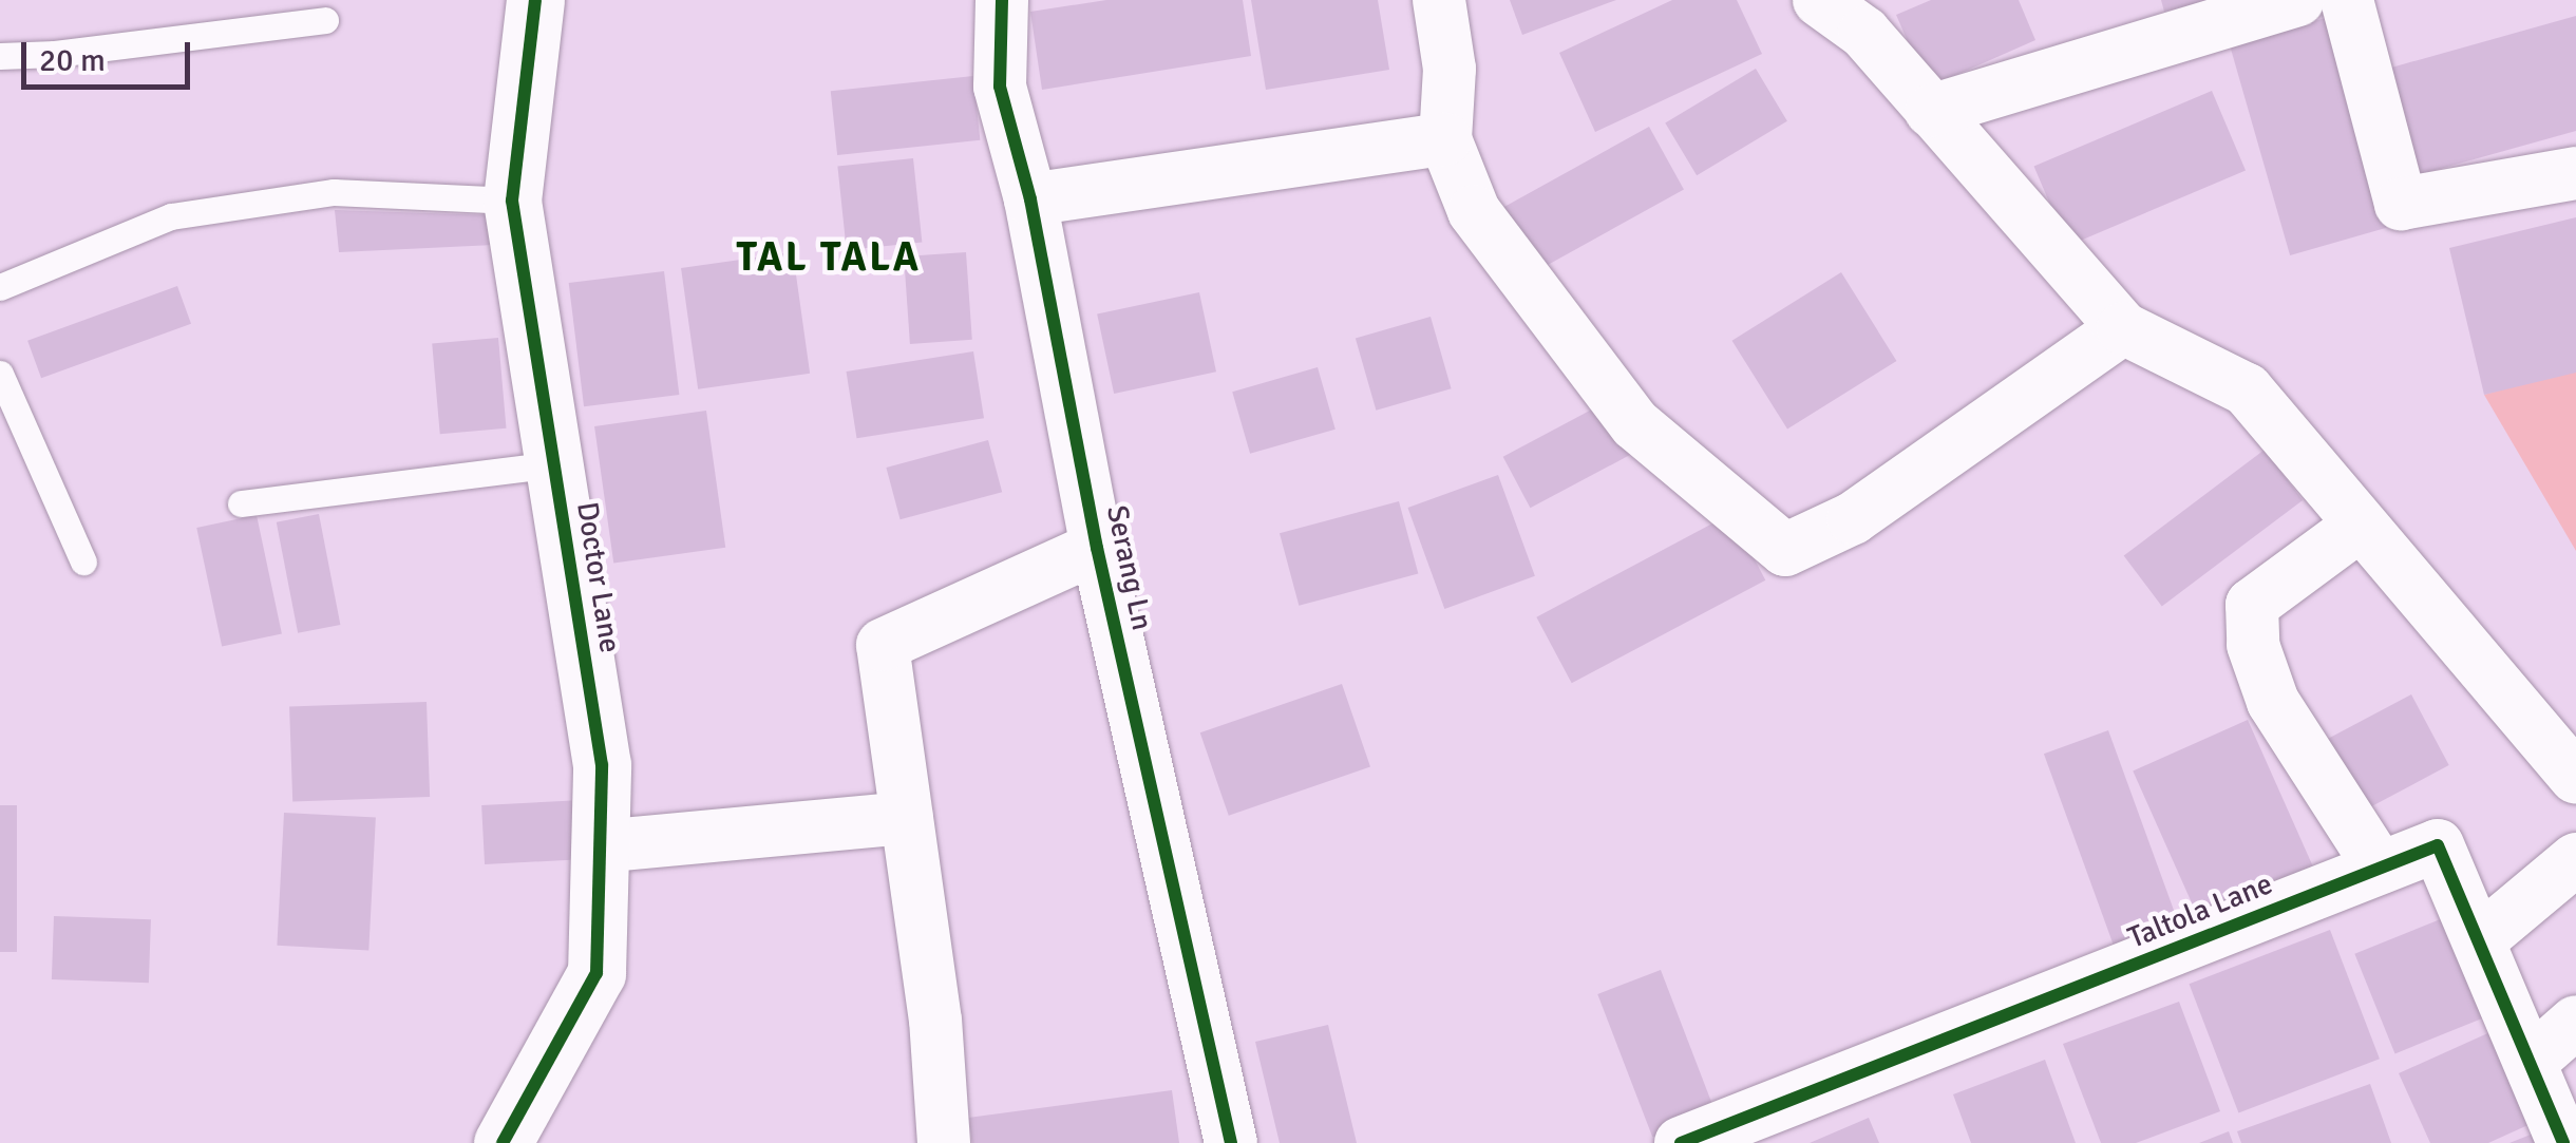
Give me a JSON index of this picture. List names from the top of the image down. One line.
{"streets":{"street":["Serang Ln","Doctor Lane","Taltola Lane"]},"districts":["TAL TALA"],"scale_bar":"20 m"}
